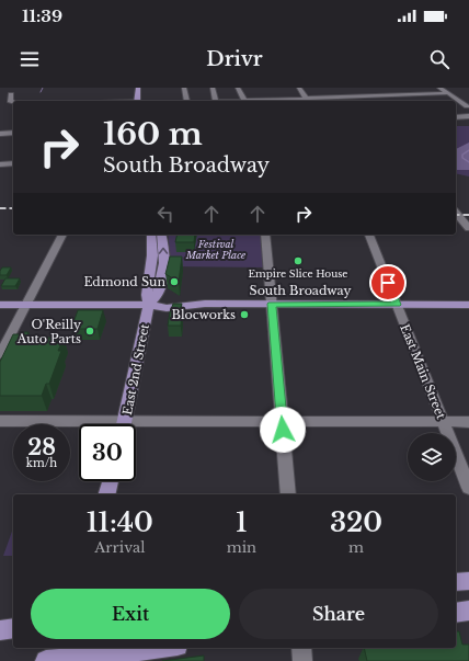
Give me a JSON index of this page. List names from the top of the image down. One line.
{"streets":{"main road":["South Broadway","East 2nd Street"],"street":["East Main Street"]},"crossings":[["South Broadway","East 2nd Street"],["South Broadway","East Main Street"]],"parks":["Festival Market Place"],"places":["Empire Slice House","Edmond Sun","Blocworks","O'Reilly Auto Parts"],"page":{"status":"11:39","header":"Drivr","turn":["160 m","South Broadway"],"speed":"28 km/h","limit":"30","eta":["11:40","Arrival","1","min","320","m"],"buttons":["Exit","Share"]}}
